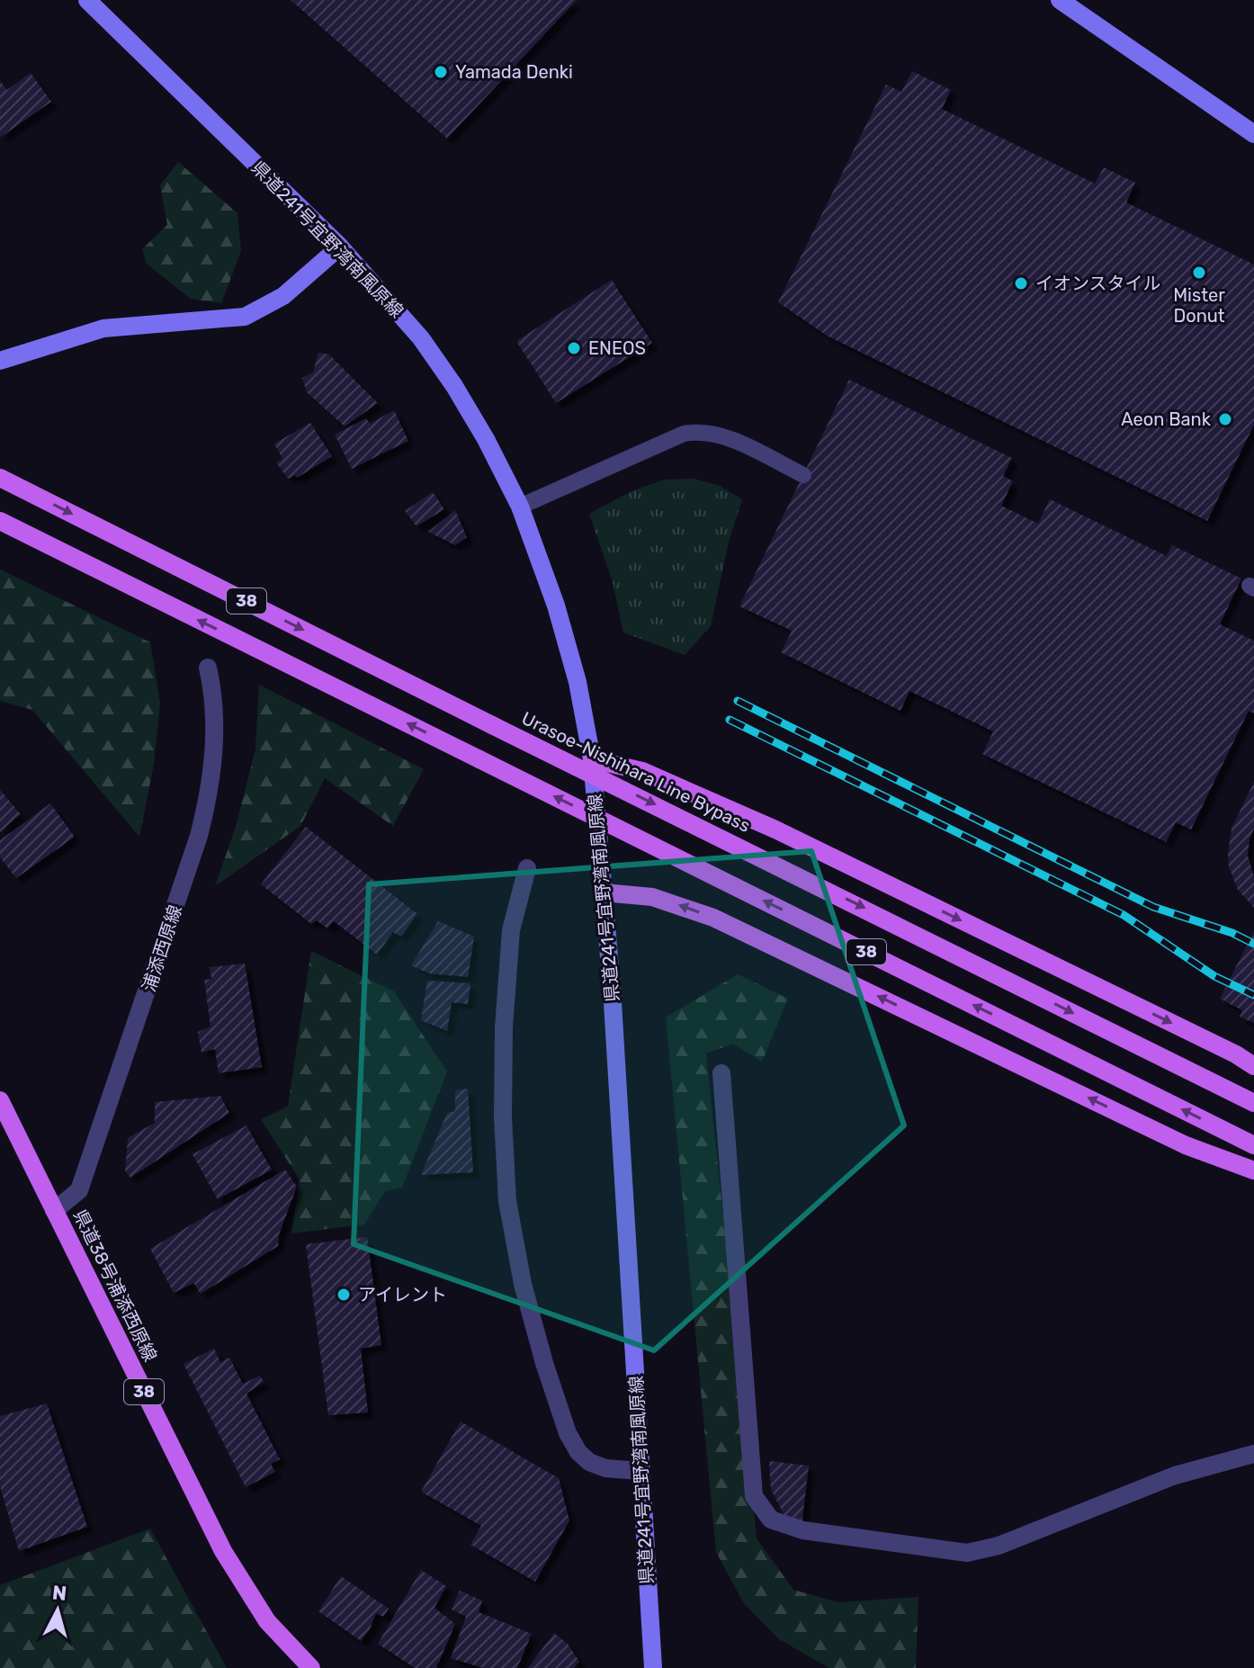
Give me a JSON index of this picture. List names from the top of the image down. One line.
{"streets":{"main road":["県道241号宜野湾南風原線","38","Urasoe-Nishihara Line Bypass","県道38号浦添西原線"],"street":["浦添西原線"]},"crossings":[["浦添西原線","県道38号浦添西原線"]],"places":["Yamada Denki","Mister Donut","イオンスタイル","ENEOS","Aeon Bank","アイレント"],"north":"top"}
